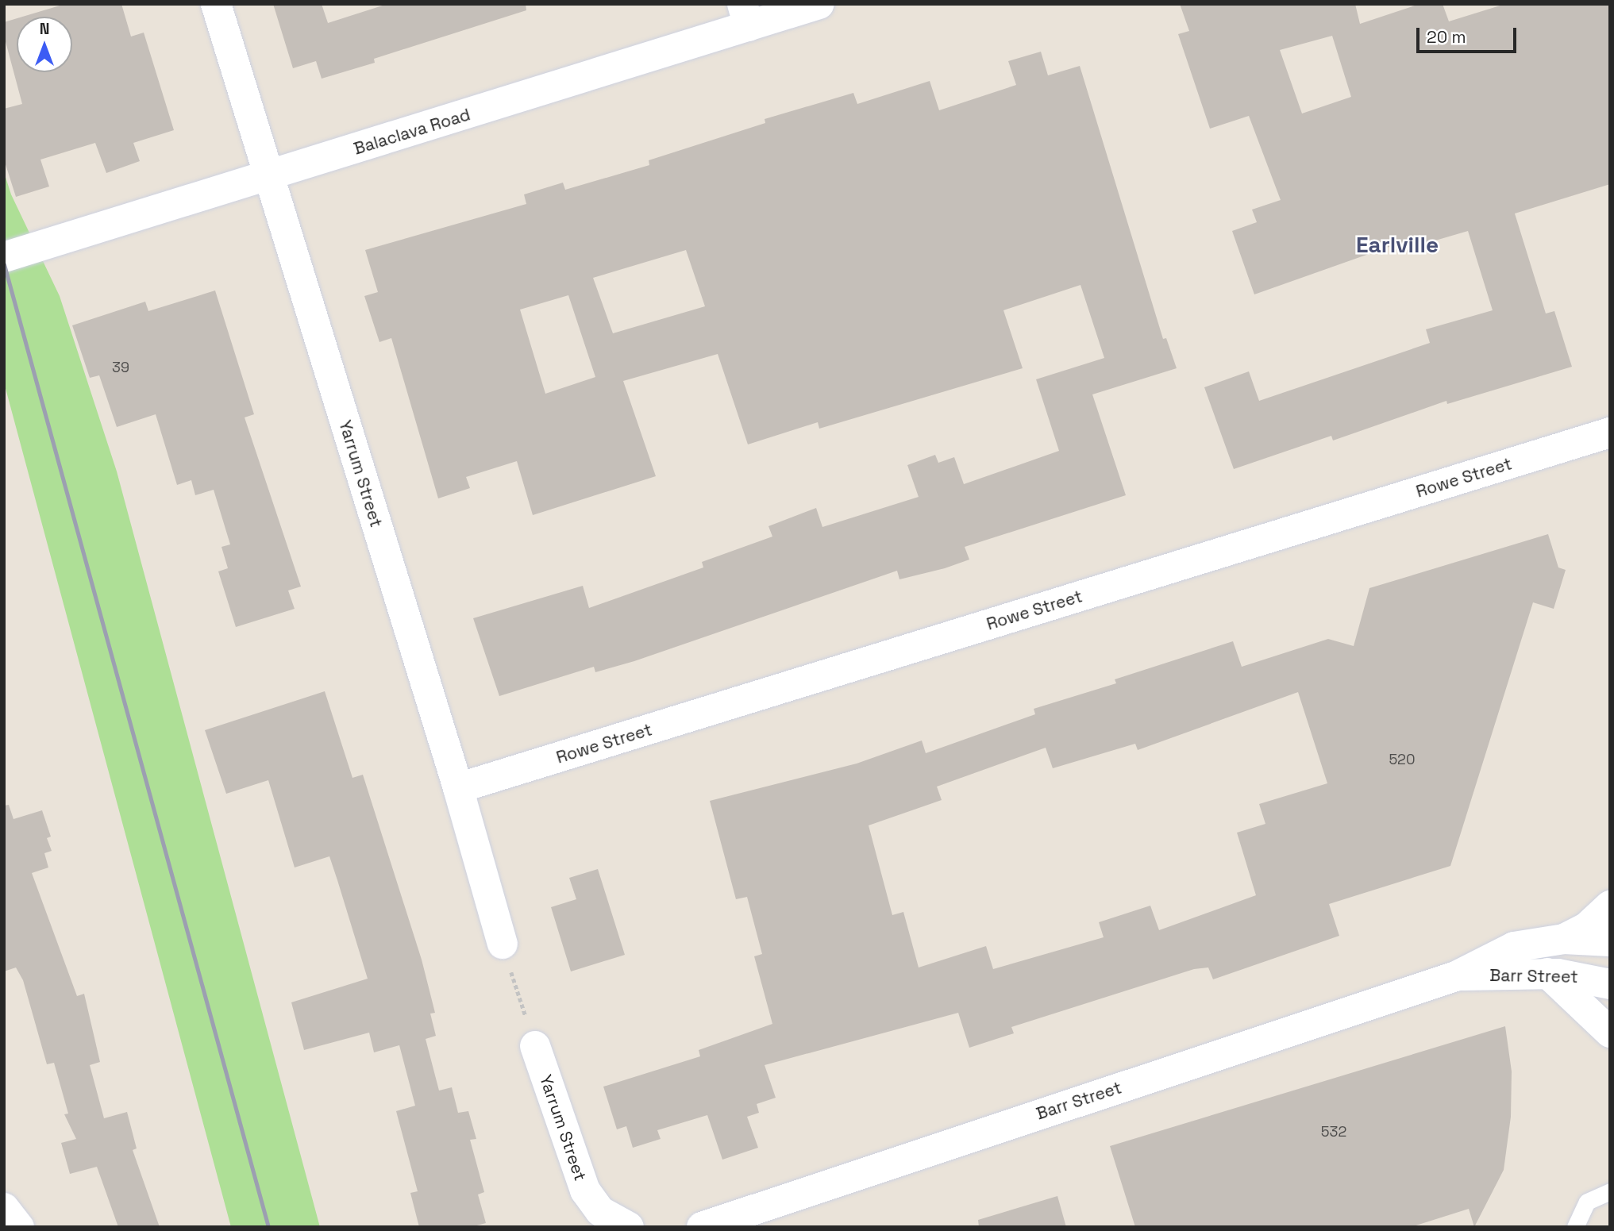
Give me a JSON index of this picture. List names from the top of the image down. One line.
{"streets":{"street":["Balaclava Road","Yarrum Street","Rowe Street","Barr Street"]},"crossings":[["Balaclava Road","Yarrum Street"],["Yarrum Street","Rowe Street"]],"districts":["Earlville"],"house_numbers":["39","520","532"],"scale_bar":"20 m","north":"top"}
